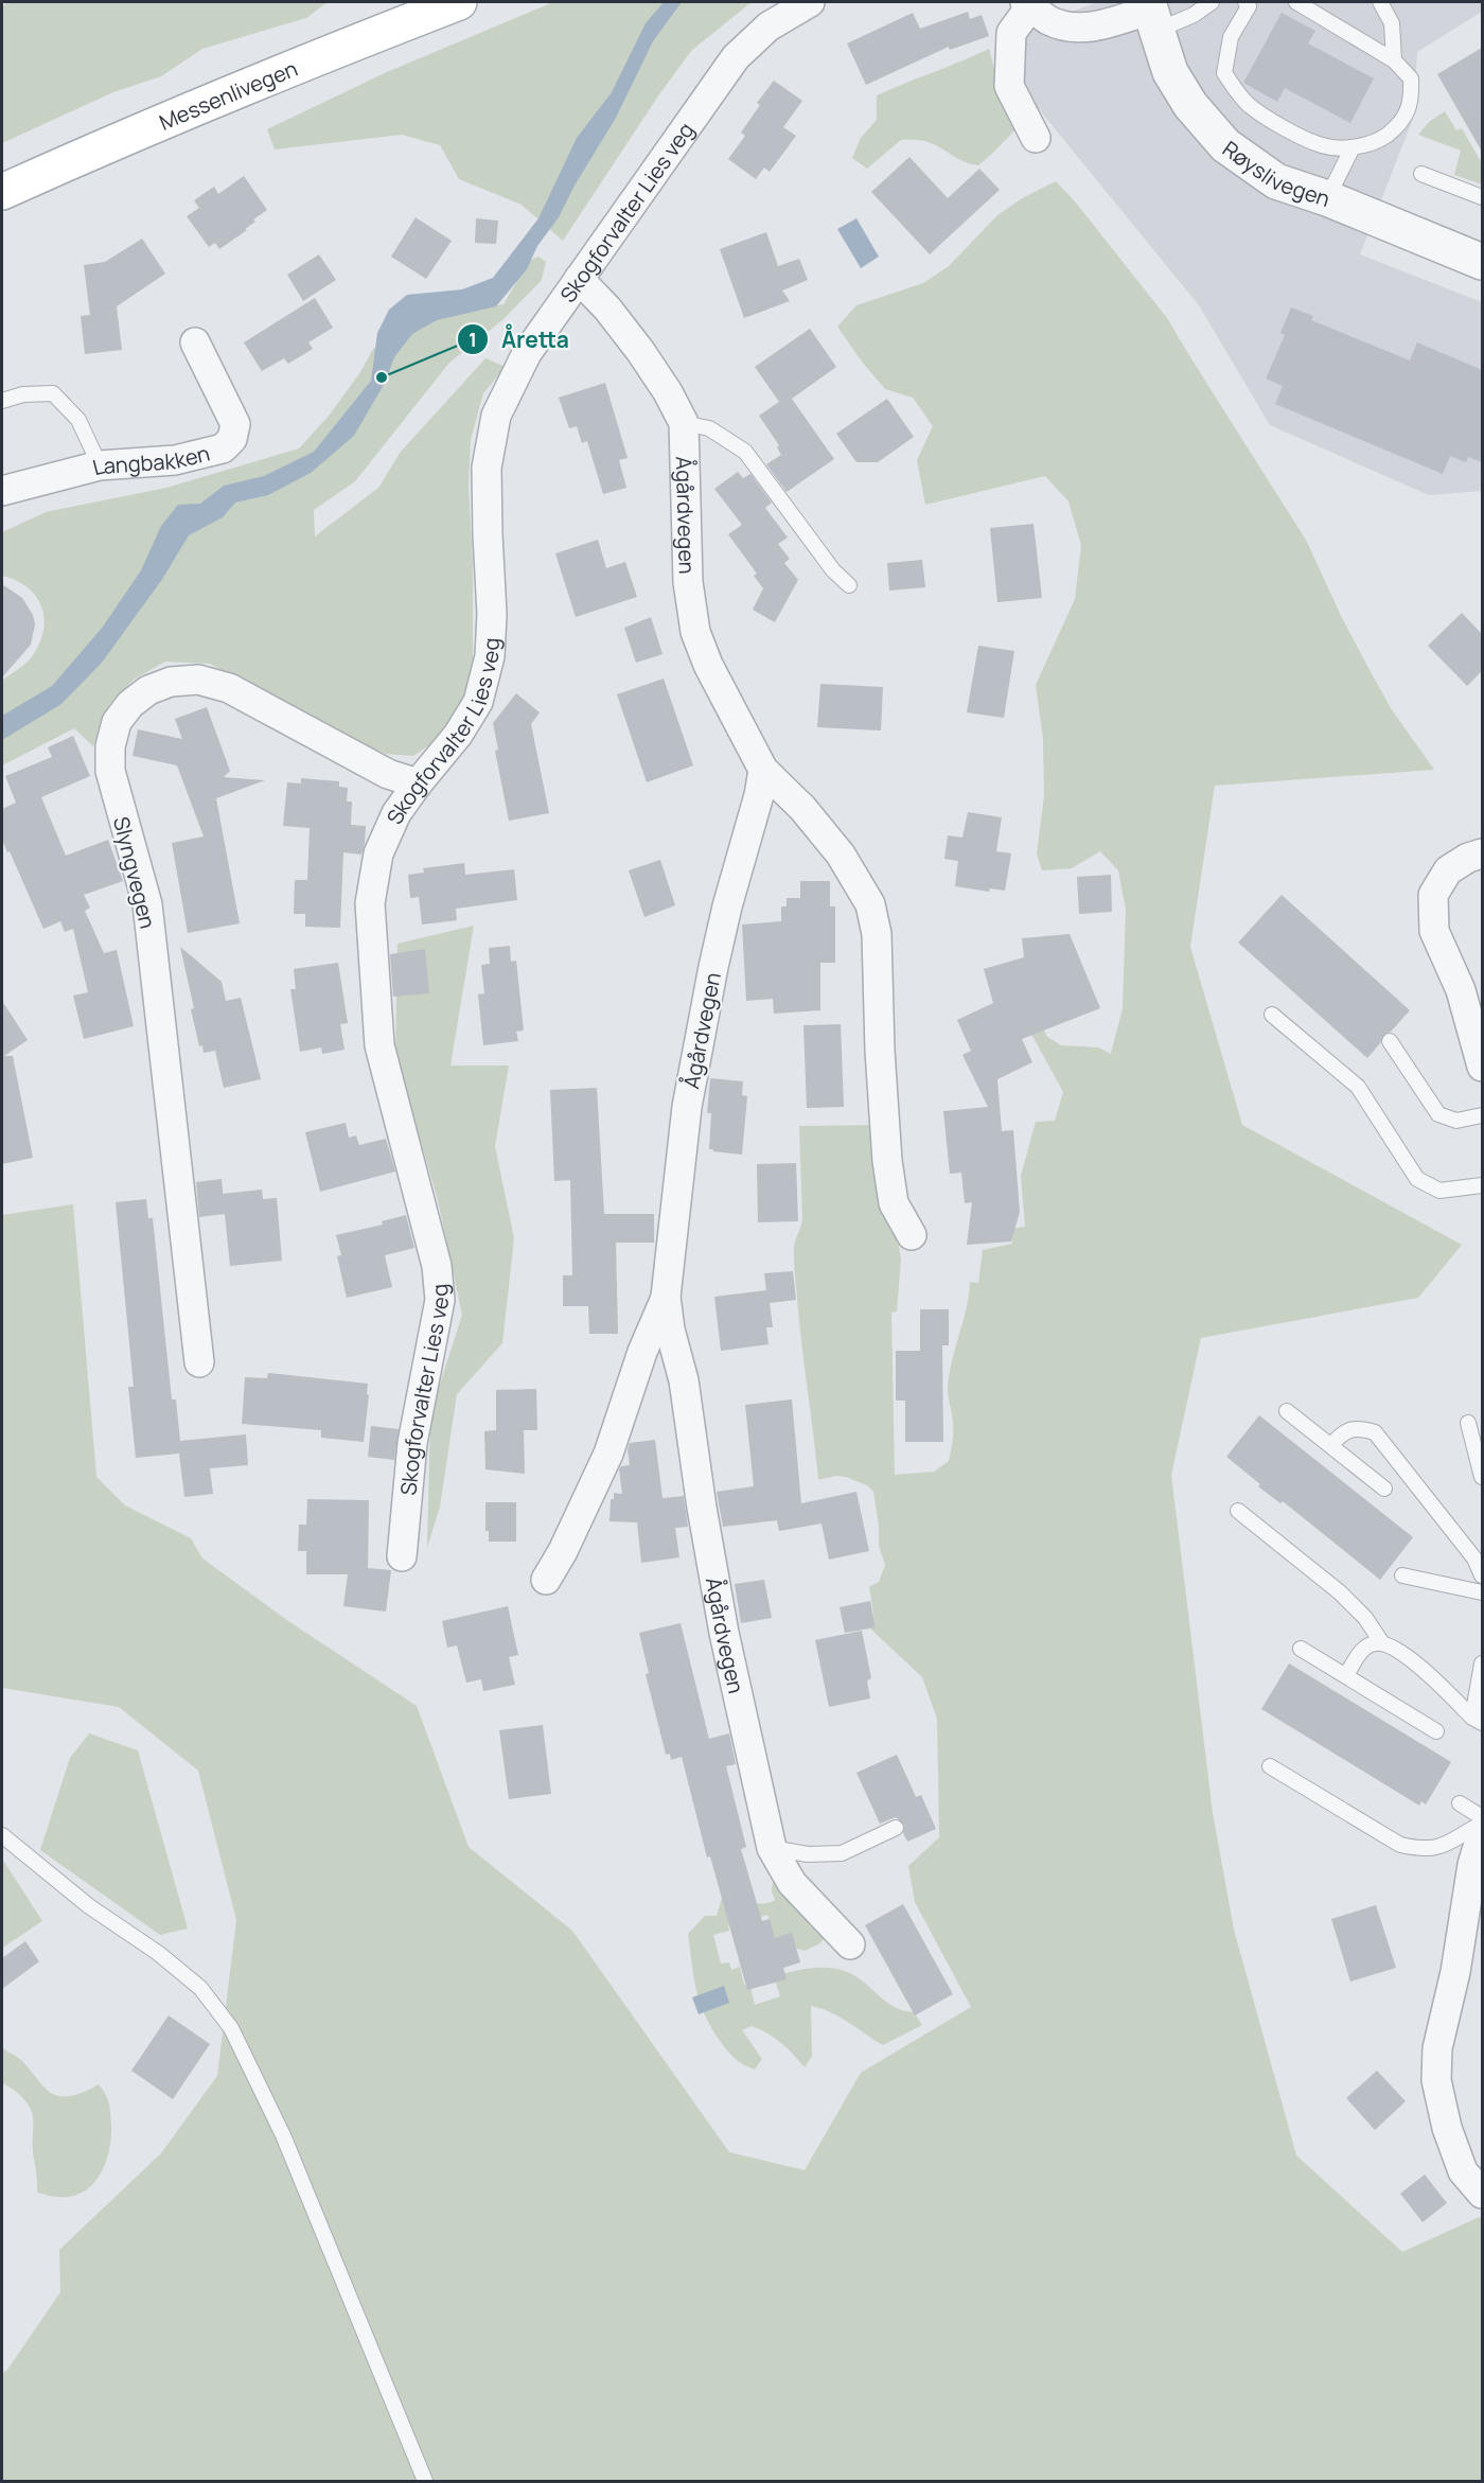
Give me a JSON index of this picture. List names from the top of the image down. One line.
{"streets":{"main road":["Messenlivegen"],"street":["Røyslivegen","Skogforvalter Lies veg","Langbakken","Ågårdvegen","Slyngvegen"]},"crossings":[["Skogforvalter Lies veg","Ågårdvegen"],["Skogforvalter Lies veg","Slyngvegen"]],"places":["Åretta"]}
